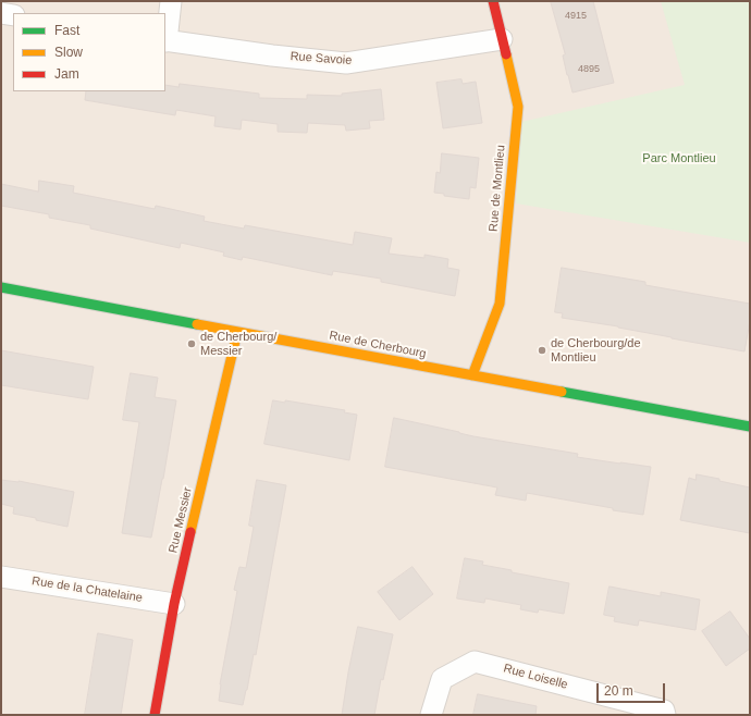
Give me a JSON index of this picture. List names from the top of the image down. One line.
{"streets":{"street":["Rue Savoie","Rue de Montlieu","Rue de Cherbourg","Rue Messier","Rue de la Chatelaine","Rue Loiselle"]},"crossings":[["Rue Savoie","Rue de Montlieu"],["Rue de Montlieu","Rue de Cherbourg"],["Rue de Cherbourg","Rue Messier"],["Rue Messier","Rue de la Chatelaine"]],"parks":["Parc Montlieu"],"places":["de Cherbourg/ Messier","de Cherbourg/de Montlieu"],"house_numbers":["4915","4895"],"legend":["Fast","Slow","Jam"],"scale_bar":"20 m"}
